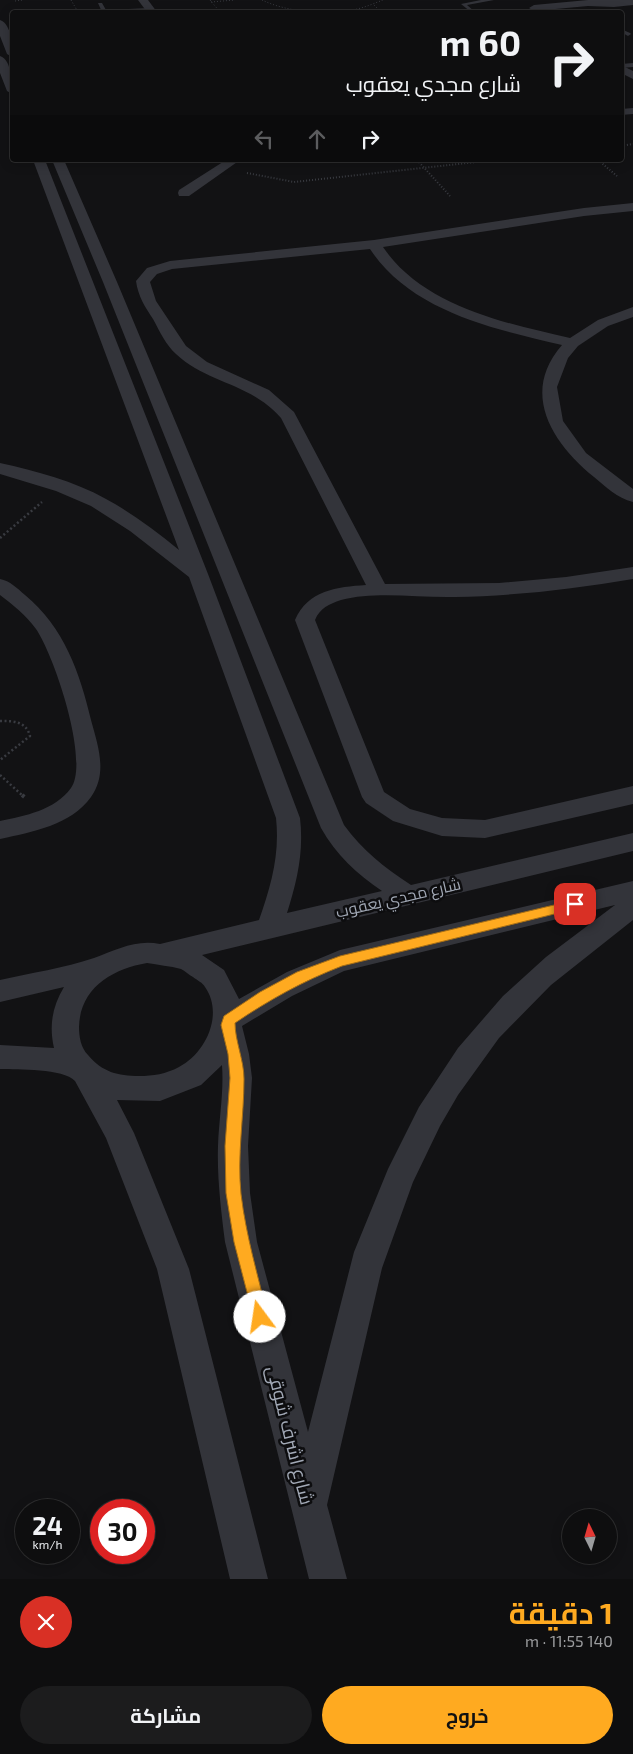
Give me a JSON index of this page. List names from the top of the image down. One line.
{"streets":{"street":["شارع مجدي يعقوب","شارع اشرف شوقى"]},"crossings":[["شارع مجدي يعقوب","شارع اشرف شوقى"]],"north":"top","page":{"turn":["60 m","شارع مجدي يعقوب"],"speed":"24 km/h","limit":"30","heading":["1 دقيقة","140 m · 11:55"],"buttons":["خروج","مشاركة"]}}
